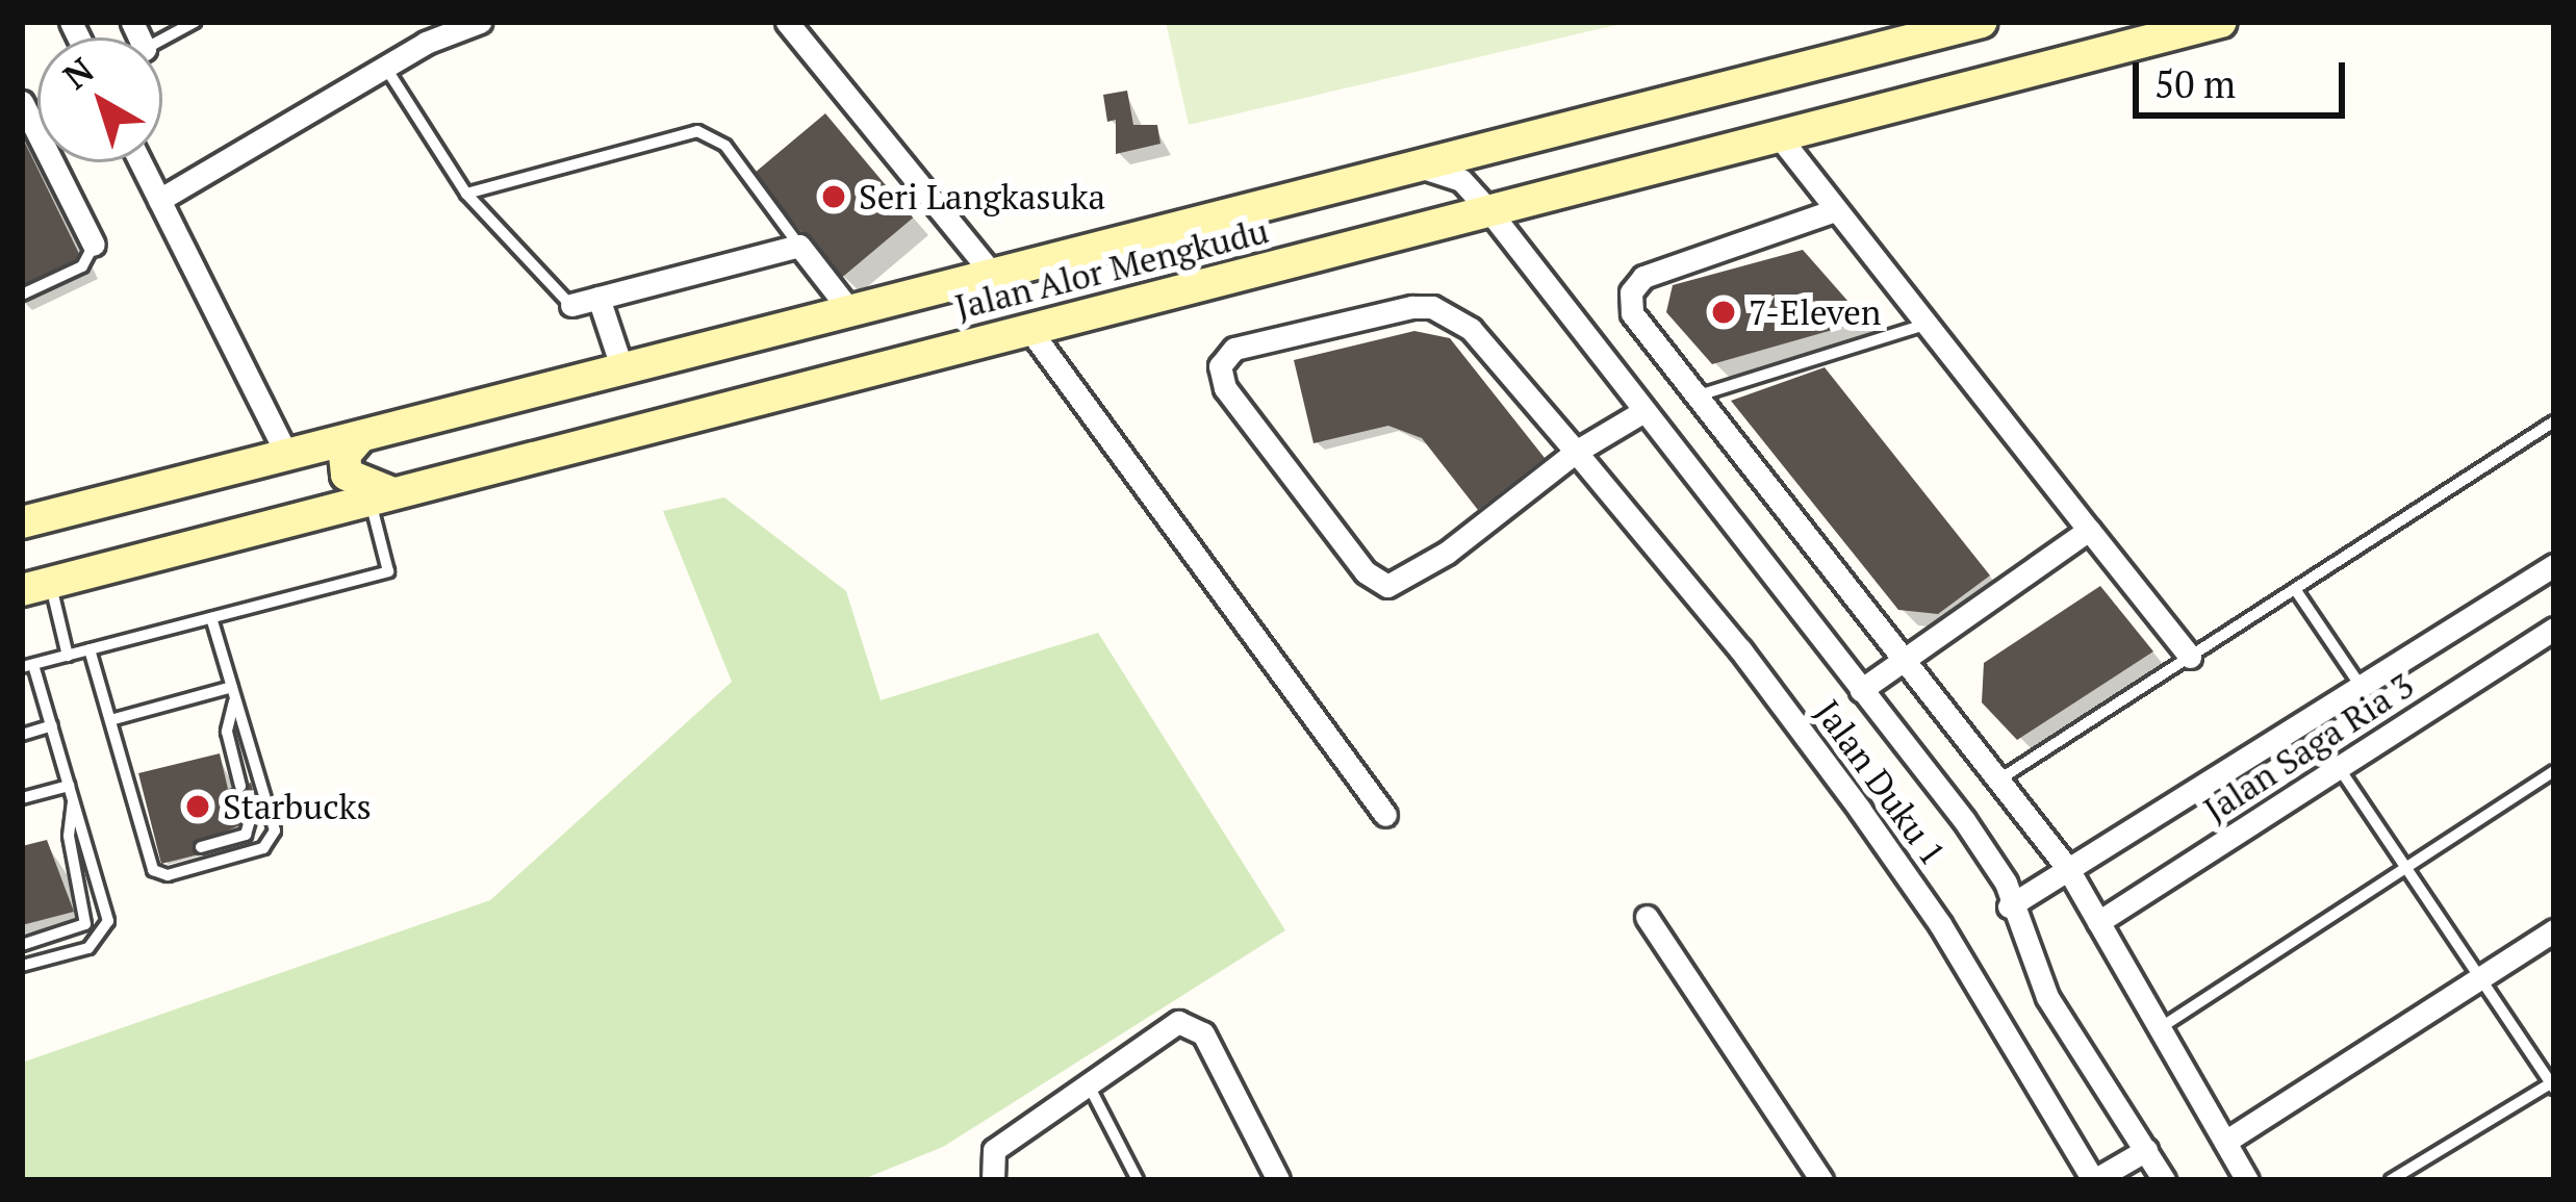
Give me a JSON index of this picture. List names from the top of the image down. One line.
{"streets":{"main road":["Jalan Alor Mengkudu"],"street":["Jalan Saga Ria 3","Jalan Duku 1"]},"places":["Seri Langkasuka","7-Eleven","Starbucks"],"scale_bar":"50 m","north":"top left"}
